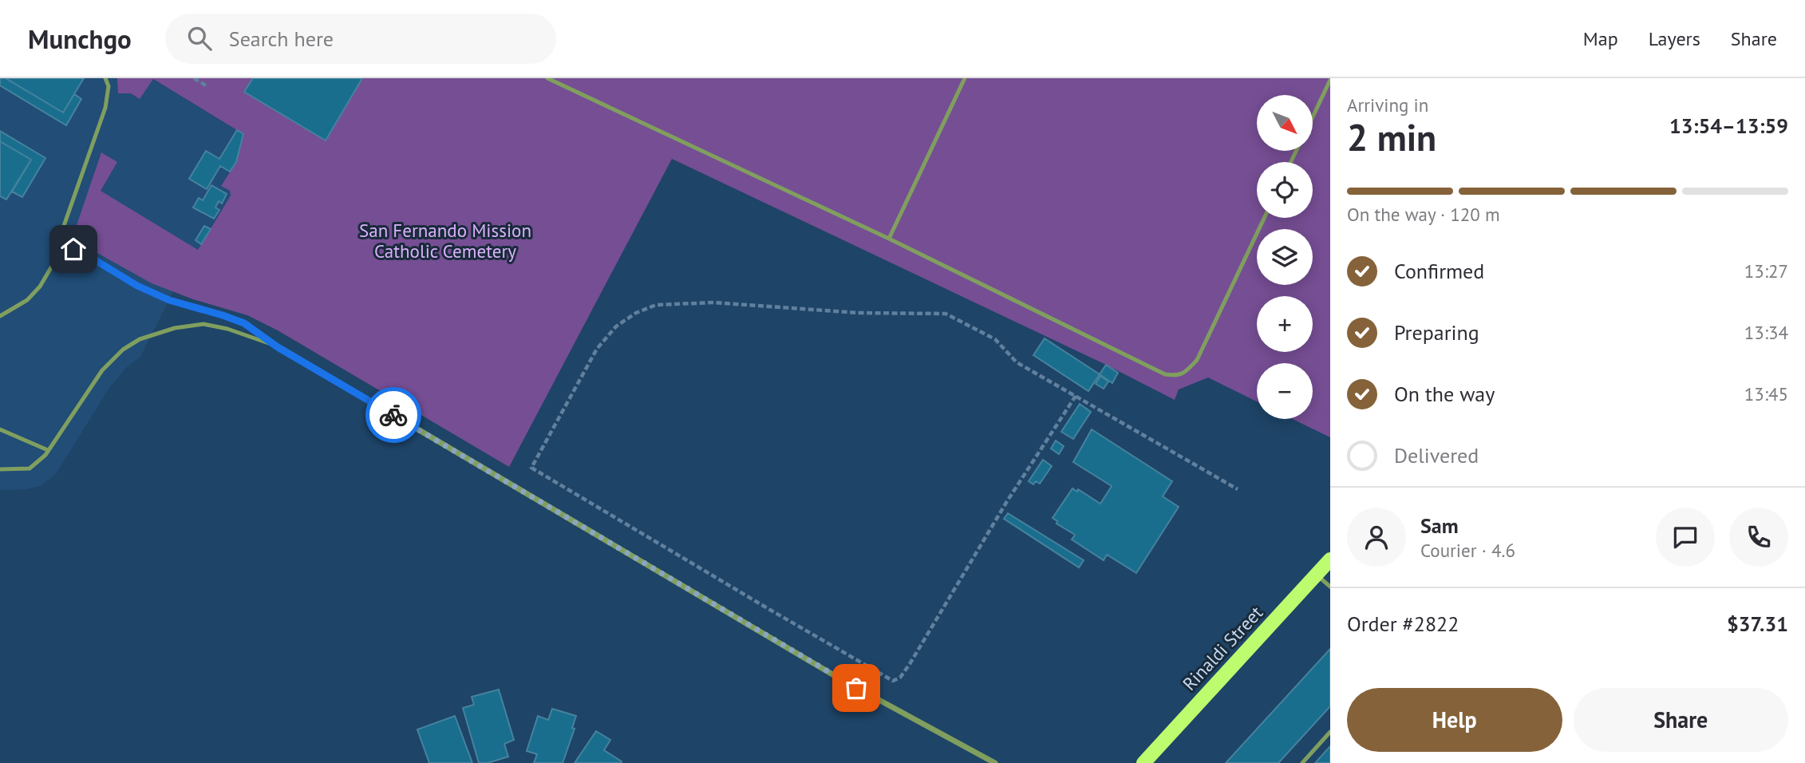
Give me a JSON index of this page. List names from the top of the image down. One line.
{"streets":{"main road":["Rinaldi Street"]},"parks":["San Fernando Mission Catholic Cemetery"],"north":"bottom right","page":{"header":"Munchgo","search":"Search here","nav":["Map","Layers","Share"],"heading":["2 min","Arriving in","13:54–13:59"],"panel":["Sam","Courier · 4.6","Order #2822","$37.31"],"map_buttons":["+","−"],"bar":"On the way · 120 m","list":[["Confirmed","13:27"],["Preparing","13:34"],["On the way","13:45"],"Delivered"],"buttons":["Help","Share"]}}
